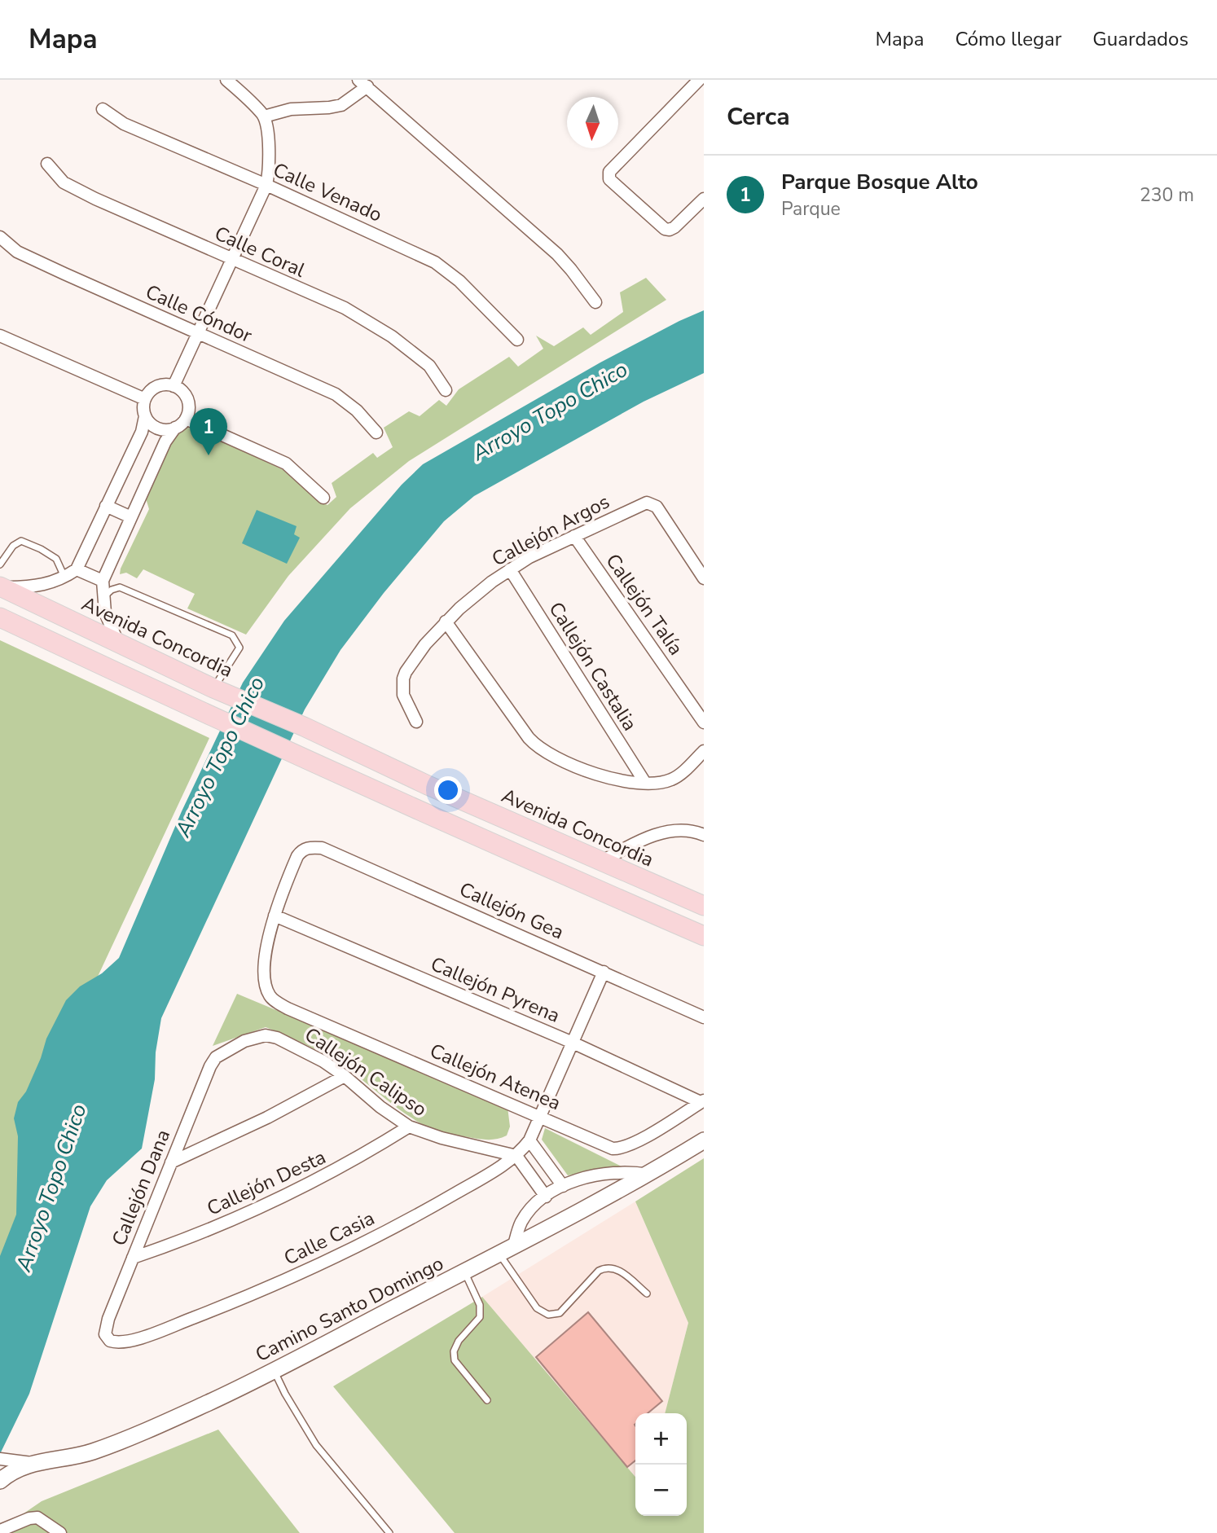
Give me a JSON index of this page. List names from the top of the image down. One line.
{"streets":{"main road":["Avenida Concordia"],"street":["Calle Venado","Calle Coral","Calle Cóndor","Callejón Argos","Callejón Talía","Callejón Castalia","Callejón Gea","Callejón Pyrena","Callejón Calipso","Callejón Atenea","Callejón Desta","Callejón Dana","Calle Casia","Camino Santo Domingo"]},"crossings":[["Callejón Argos","Callejón Talía"],["Callejón Argos","Callejón Castalia"],["Callejón Gea","Callejón Pyrena"],["Callejón Gea","Callejón Atenea"],["Callejón Gea","Calle Casia"],["Callejón Pyrena","Callejón Atenea"],["Callejón Pyrena","Calle Casia"],["Callejón Calipso","Callejón Desta"],["Callejón Calipso","Callejón Dana"],["Callejón Calipso","Calle Casia"],["Callejón Atenea","Calle Casia"],["Callejón Desta","Callejón Dana"],["Callejón Dana","Calle Casia"]],"water":["Arroyo Topo Chico"],"north":"bottom","page":{"header":"Mapa","nav":["Mapa","Cómo llegar","Guardados"],"heading":"Cerca","list":[{"mark":"1","name":"Parque Bosque Alto","note":"Parque","value":"230 m"}],"pins":"1","map_buttons":["+","−"]}}
